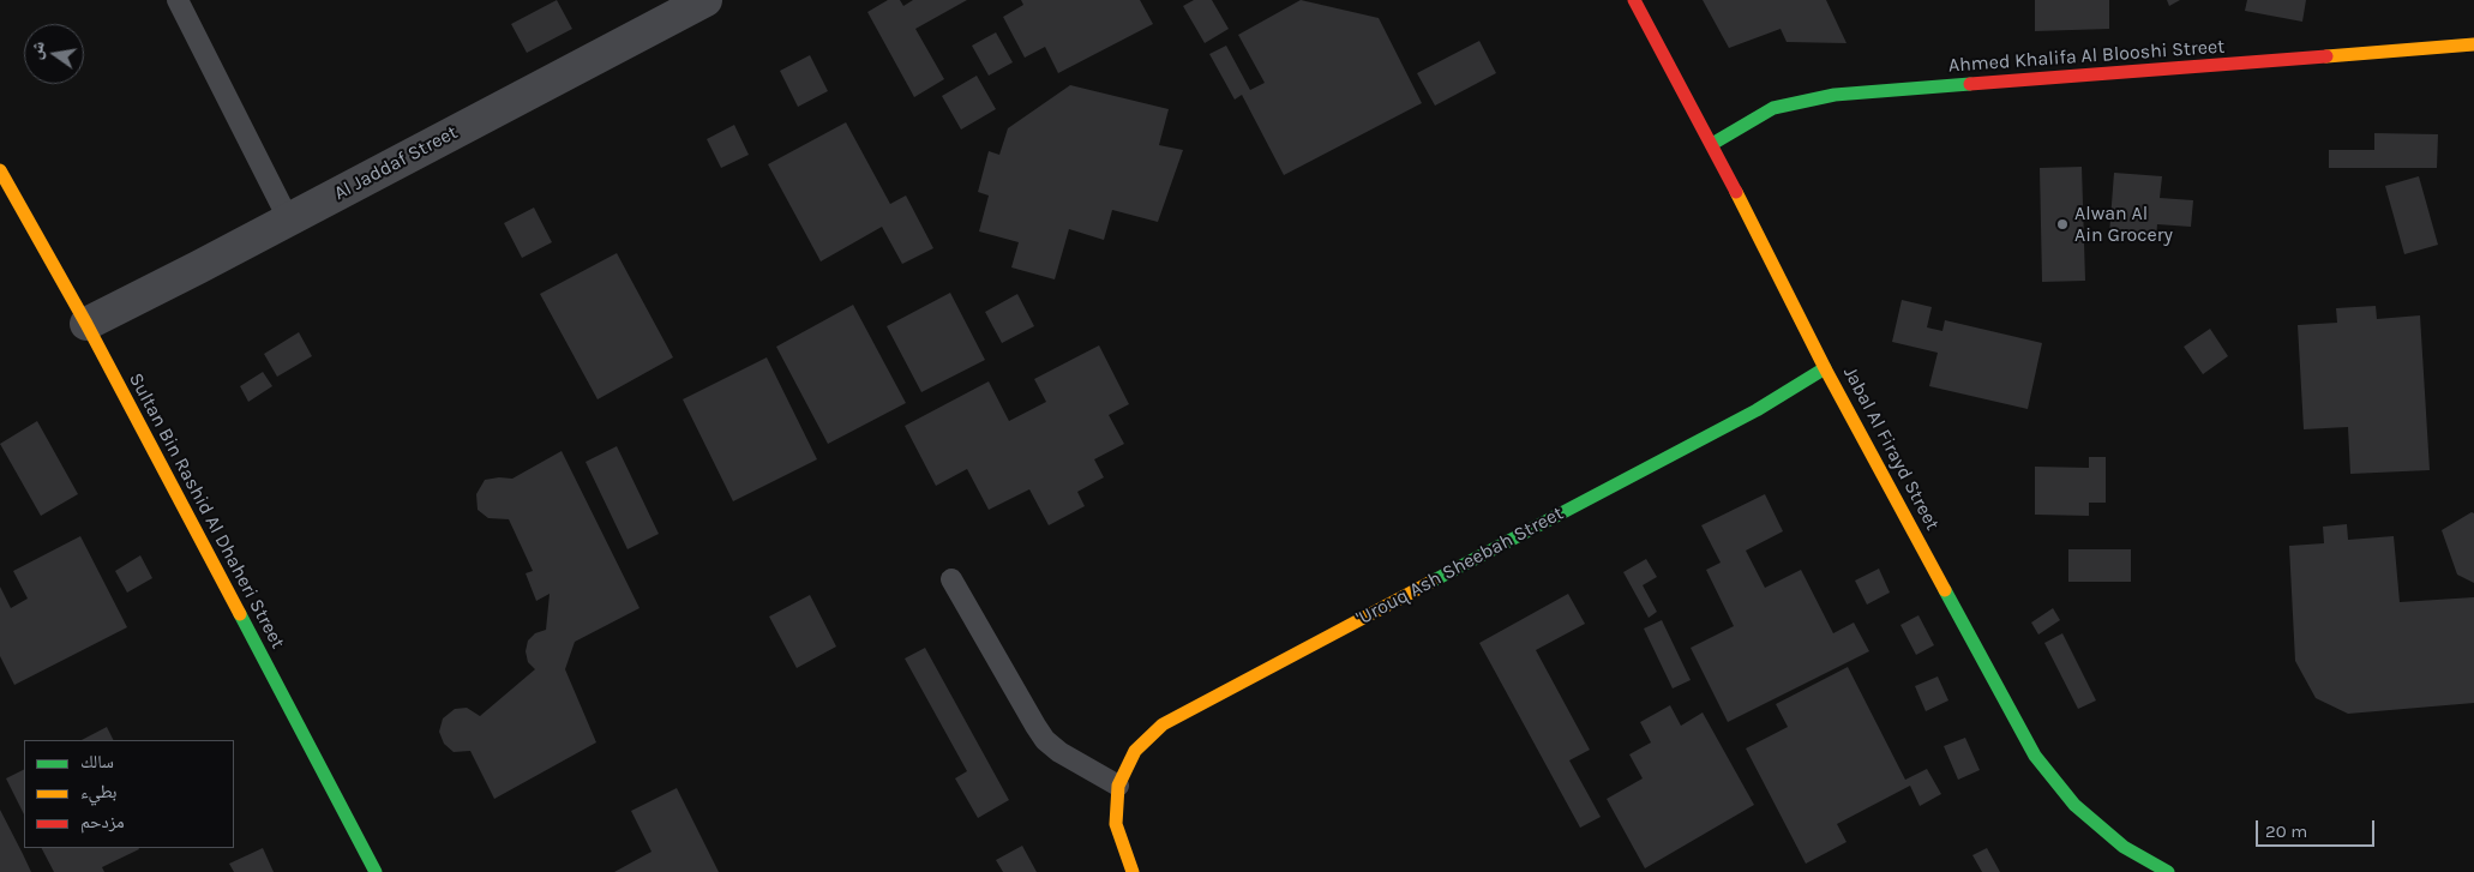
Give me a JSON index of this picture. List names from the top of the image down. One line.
{"streets":{"street":["Ahmed Khalifa Al Blooshi Street","Al Jaddaf Street","Jabal Al Firayd Street","Sultan Bin Rashid Al Dhaheri Street","'Urouq Ash Sheebah Street"]},"crossings":[["Ahmed Khalifa Al Blooshi Street","Jabal Al Firayd Street"],["Al Jaddaf Street","Sultan Bin Rashid Al Dhaheri Street"],["Jabal Al Firayd Street","'Urouq Ash Sheebah Street"]],"places":["Alwan Al Ain Grocery"],"legend":["سالك","بطيء","مزدحم"],"scale_bar":"20 m","north":"left"}
